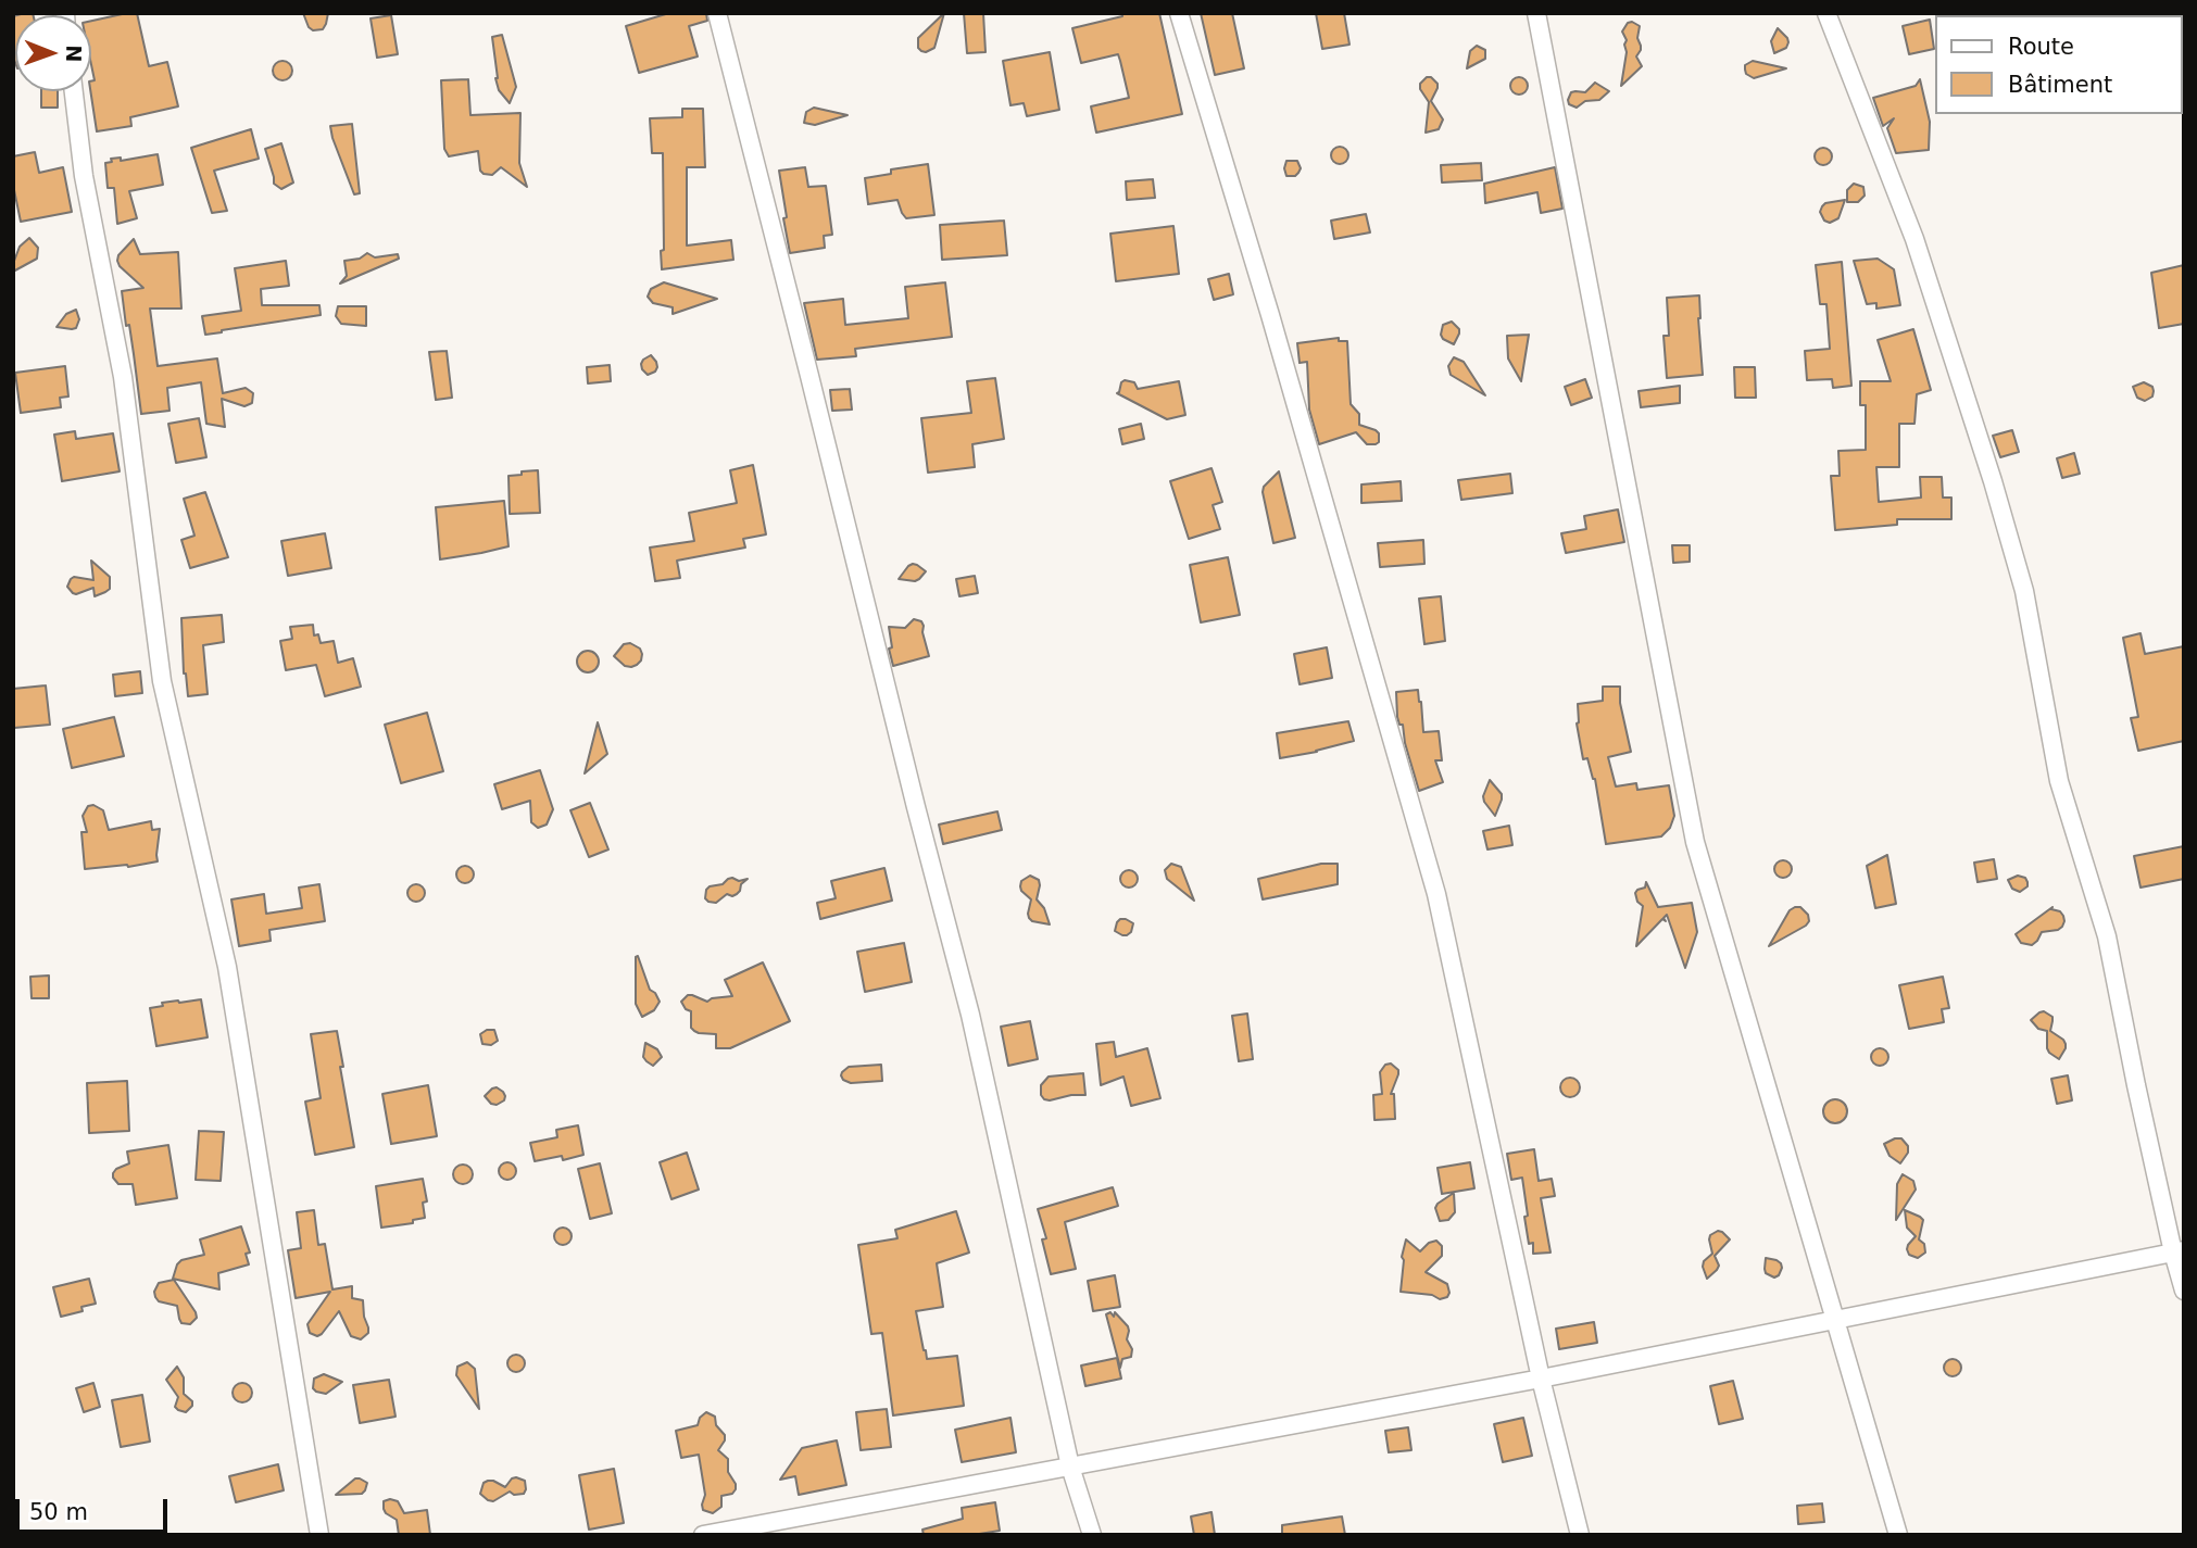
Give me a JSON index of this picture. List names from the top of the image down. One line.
{"legend":["Route","Bâtiment"],"scale_bar":"50 m","north":"right"}
